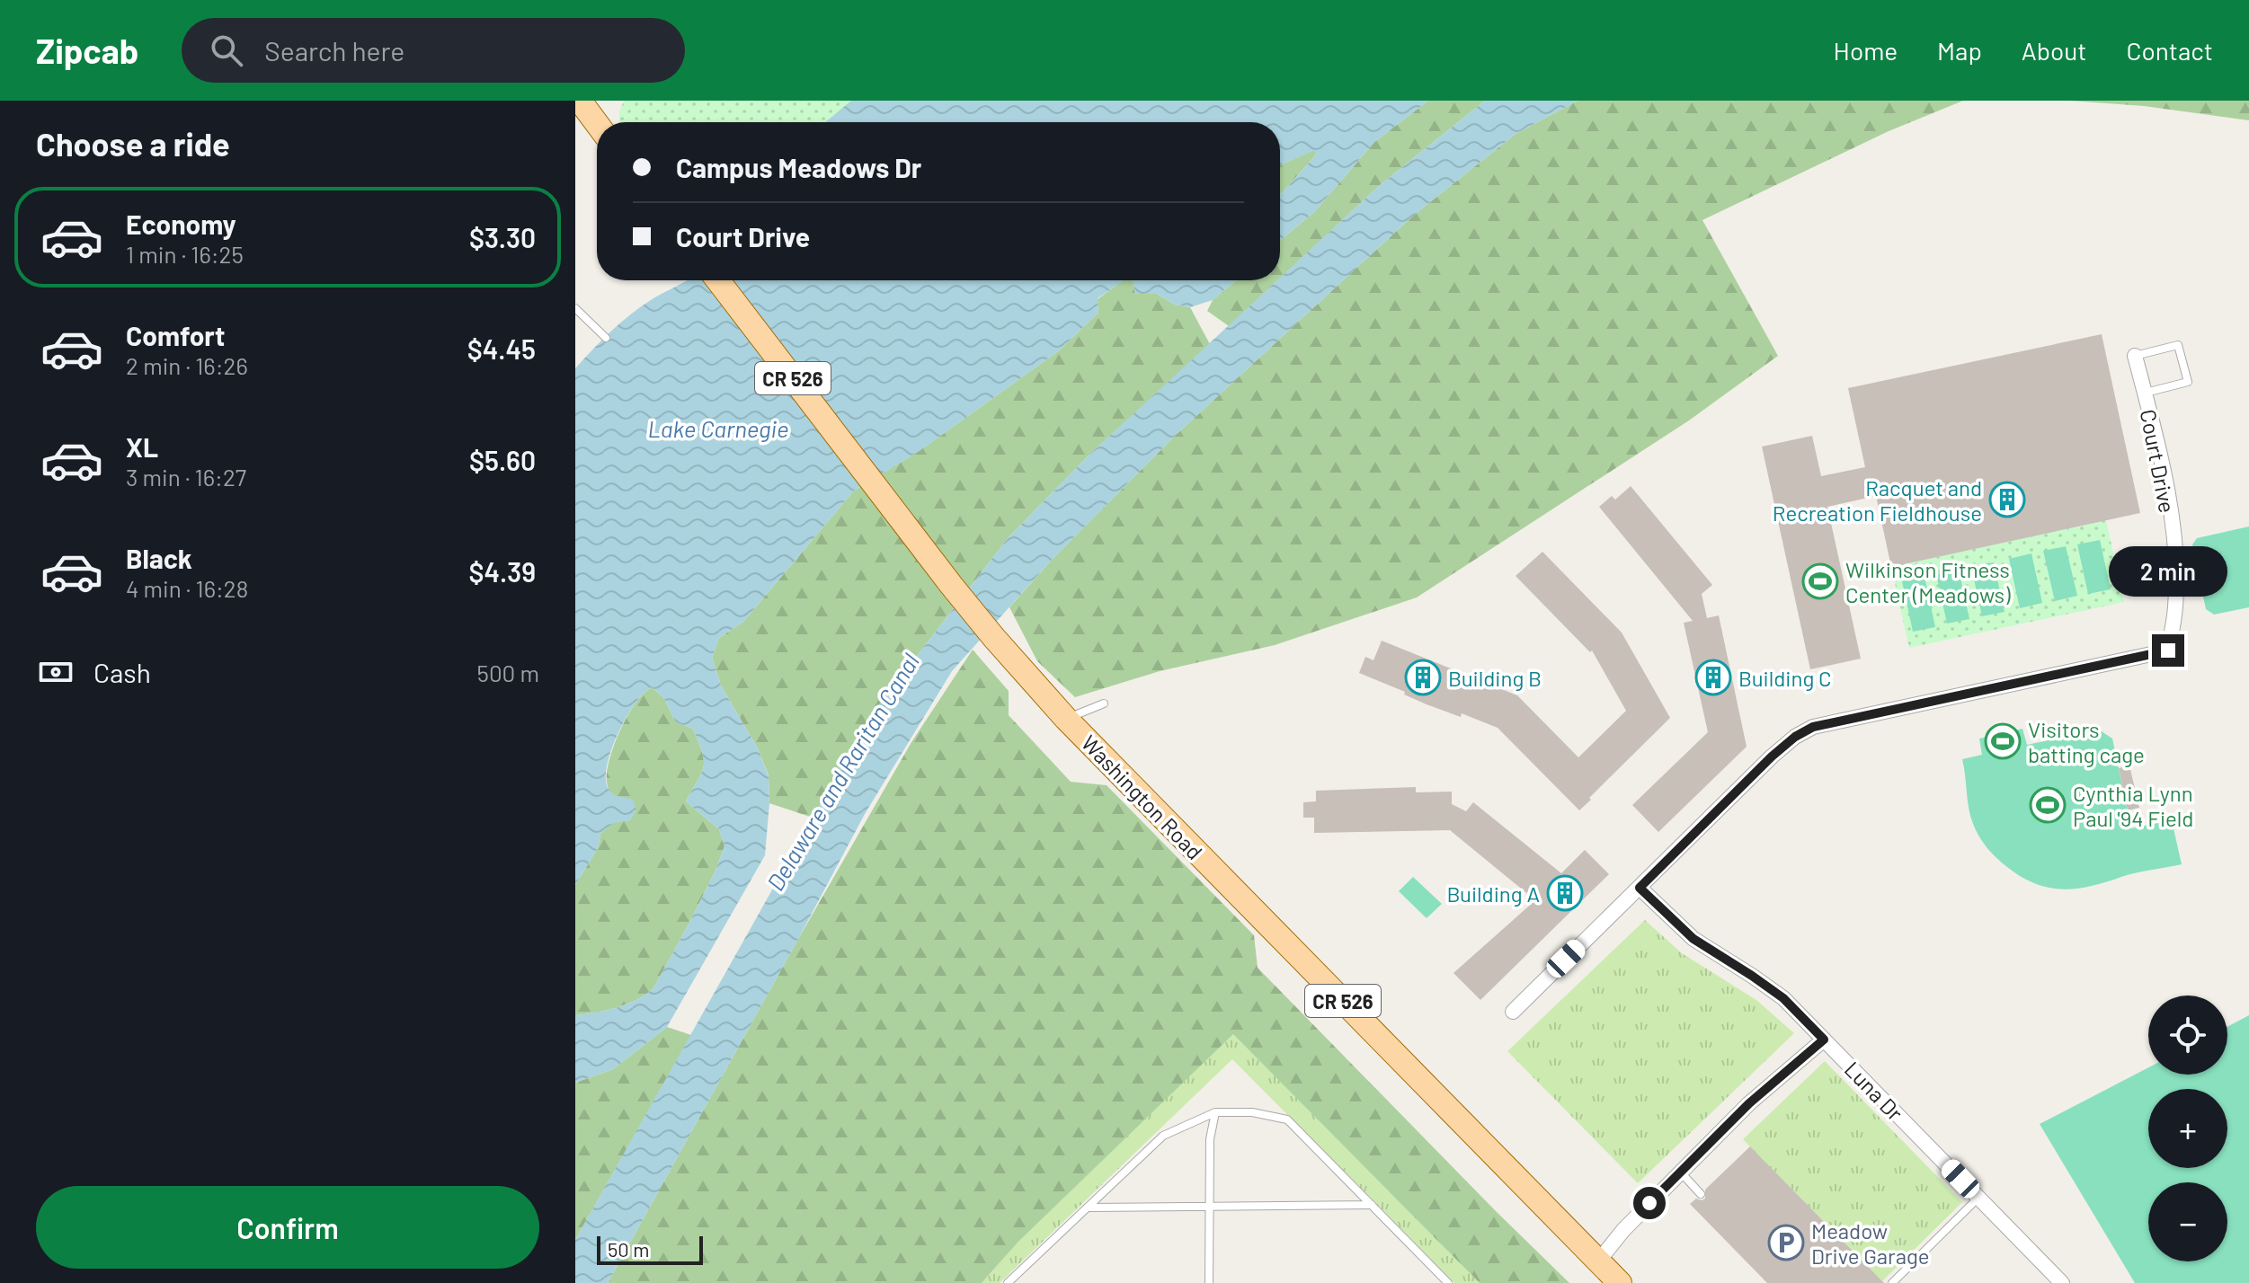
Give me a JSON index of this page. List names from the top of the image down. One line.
{"streets":{"main road":["CR 526","Washington Road"],"street":["Court Drive","Luna Dr"]},"crossings":[["Court Drive","Luna Dr"]],"water":["Lake Carnegie","Delaware and Raritan Canal"],"places":{"building":["Racquet and Recreation Fieldhouse","Building B","Building C","Building A"],"sports":["Wilkinson Fitness Center (Meadows)","Visitors batting cage","Cynthia Lynn Paul '94 Field"],"parking":["Meadow Drive Garage"]},"scale_bar":"50 m","page":{"header":"Zipcab","search":"Search here","nav":["Home","Map","About","Contact"],"heading":"Choose a ride","banner":["Campus Meadows Dr","Court Drive"],"list":[{"name":"Economy","note":"1 min · 16:25","value":"$3.30"},{"name":"Comfort","note":"2 min · 16:26","value":"$4.45"},{"name":"XL","note":"3 min · 16:27","value":"$5.60"},{"name":"Black","note":"4 min · 16:28","value":"$4.39"}],"bubble":"2 min","pay":["Cash","500 m"],"map_buttons":["+","−"],"buttons":"Confirm","scale":"50 m"}}
